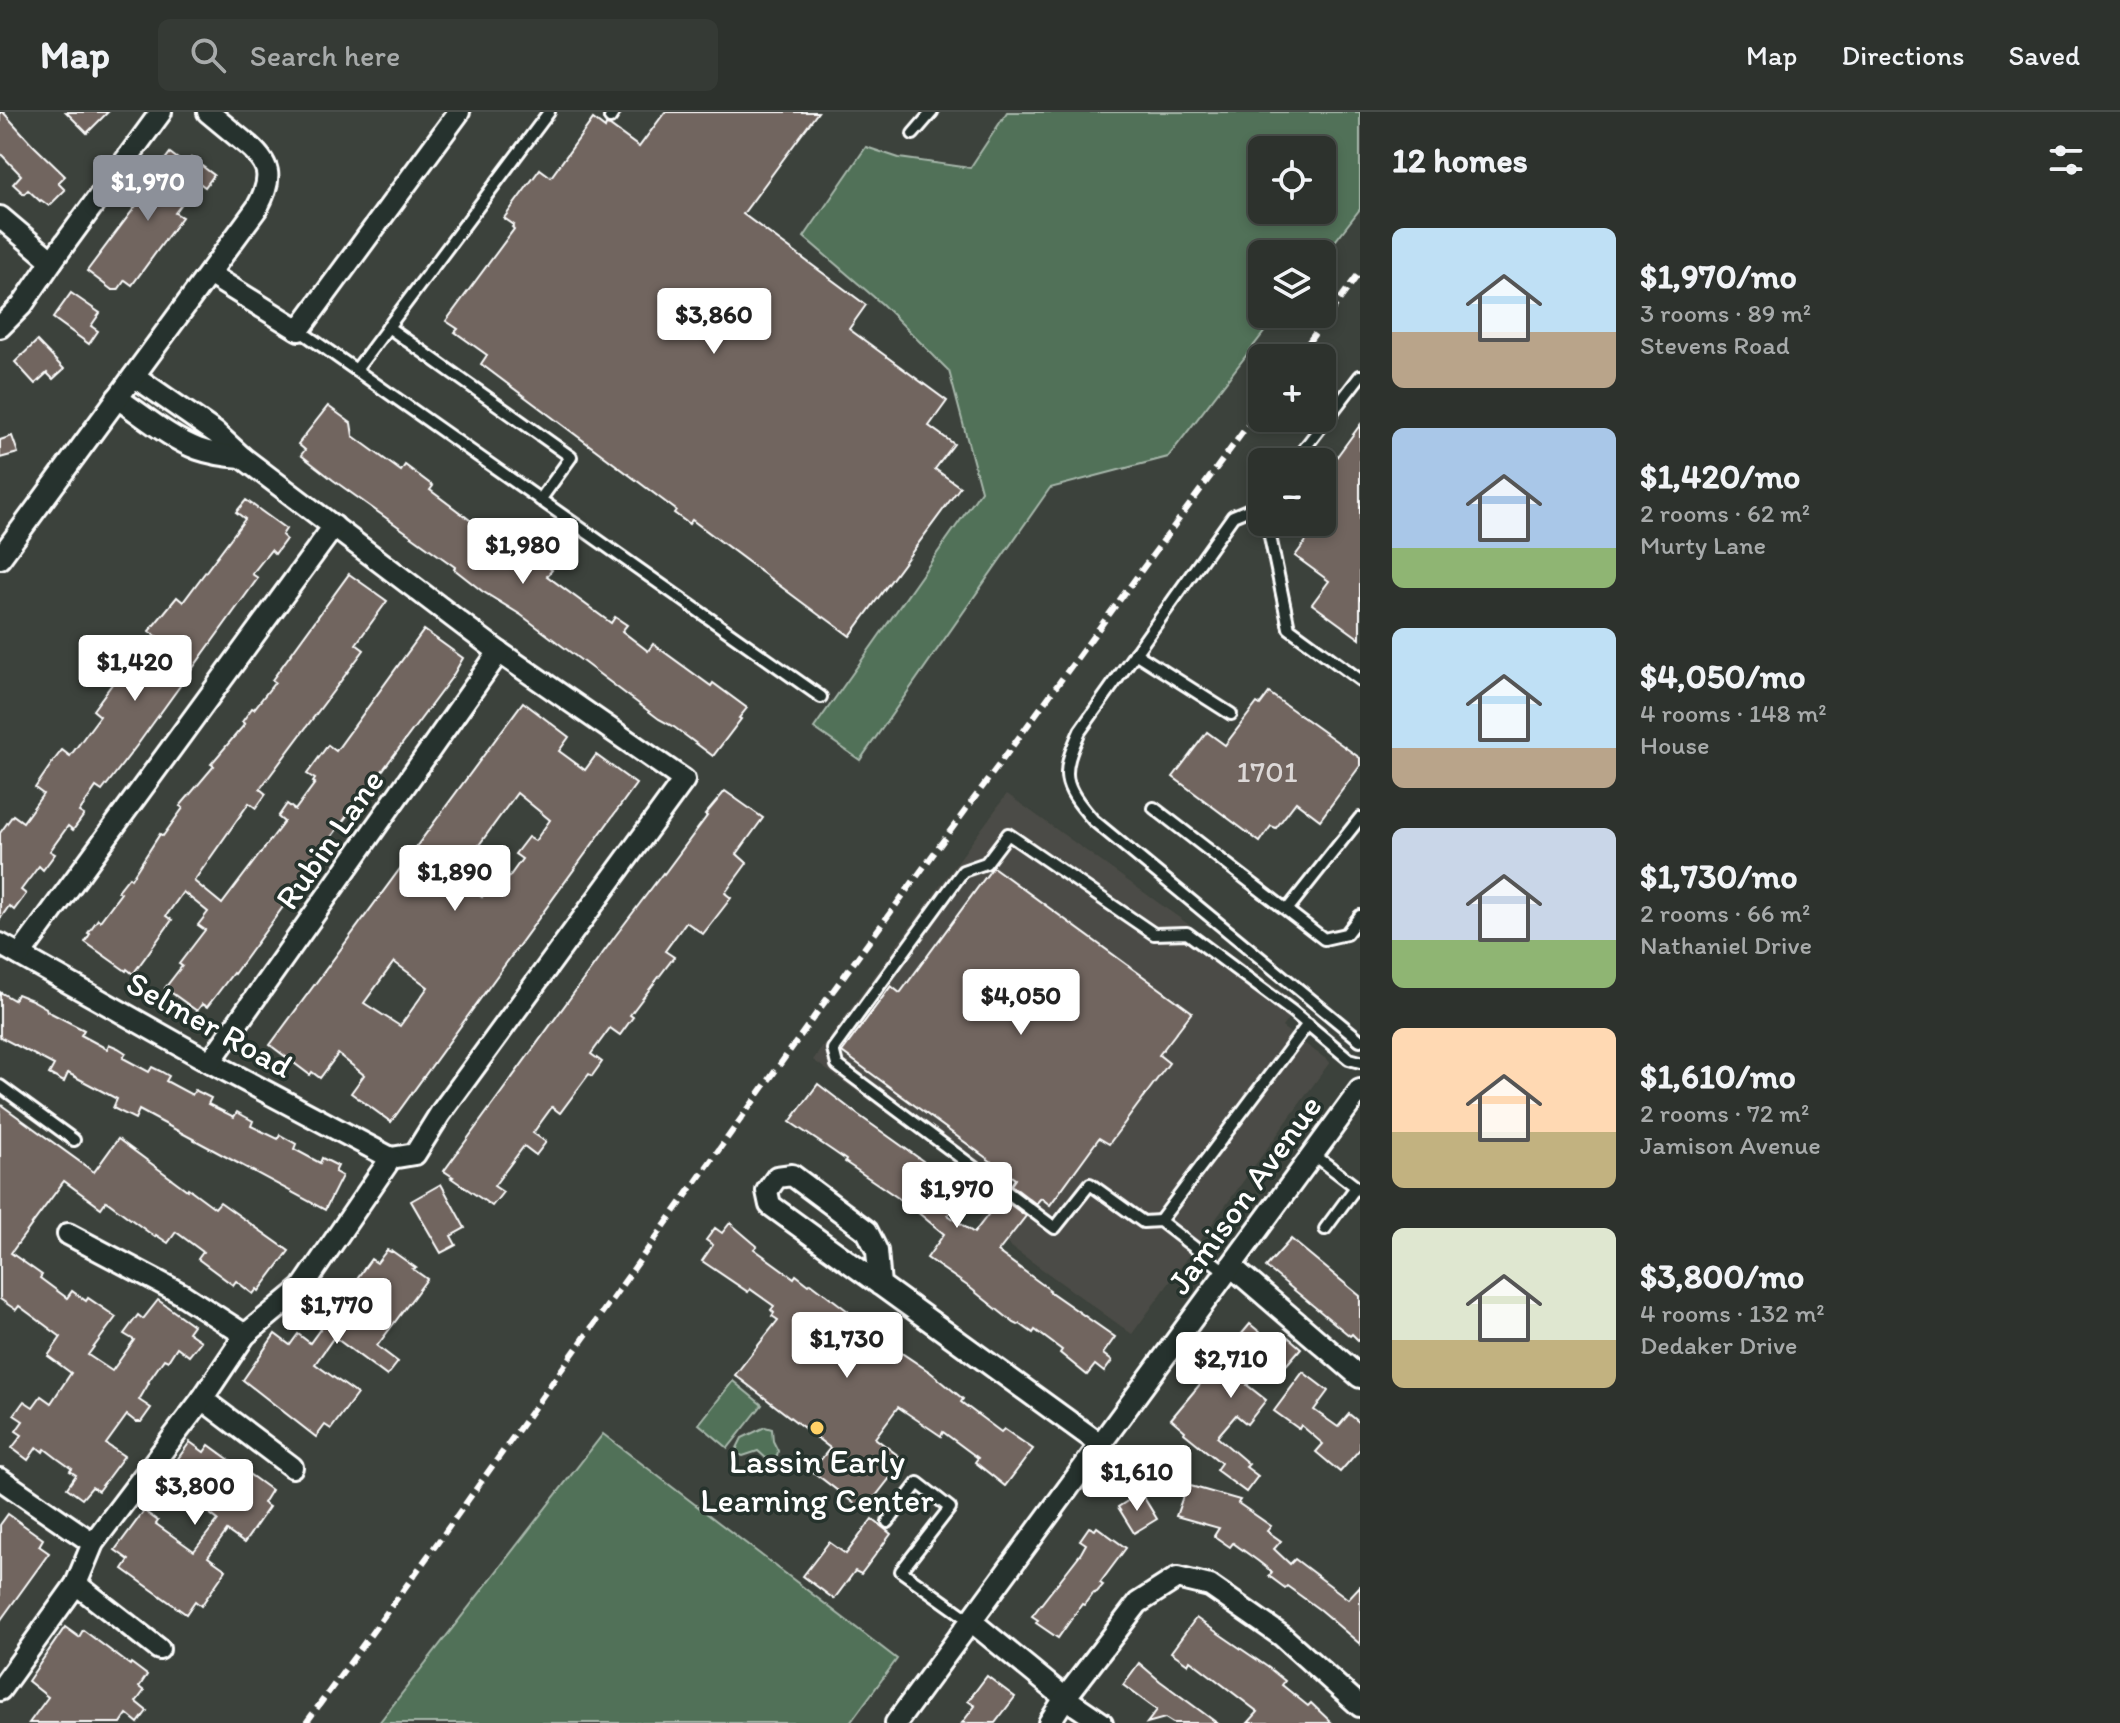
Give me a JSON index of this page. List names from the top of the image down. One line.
{"streets":{"street":["Rubin Lane","Selmer Road","Jamison Avenue"]},"crossings":[["Rubin Lane","Selmer Road"]],"places":["Lassin Early Learning Center"],"house_numbers":["1701"],"page":{"header":"Map","search":"Search here","nav":["Map","Directions","Saved"],"heading":"12 homes","map_buttons":["+","−"],"price":["$1,970","$3,860","$1,980","$1,420","$1,890","$4,050","$1,970","$1,770","$1,730","$2,710","$1,610","$3,800"],"list":[{"name":"$1,970/mo","note":"3 rooms · 89 m² · Stevens Road"},{"name":"$1,420/mo","note":"2 rooms · 62 m² · Murty Lane"},{"name":"$4,050/mo","note":"4 rooms · 148 m² · House"},{"name":"$1,730/mo","note":"2 rooms · 66 m² · Nathaniel Drive"},{"name":"$1,610/mo","note":"2 rooms · 72 m² · Jamison Avenue"},{"name":"$3,800/mo","note":"4 rooms · 132 m² · Dedaker Drive"}]}}
